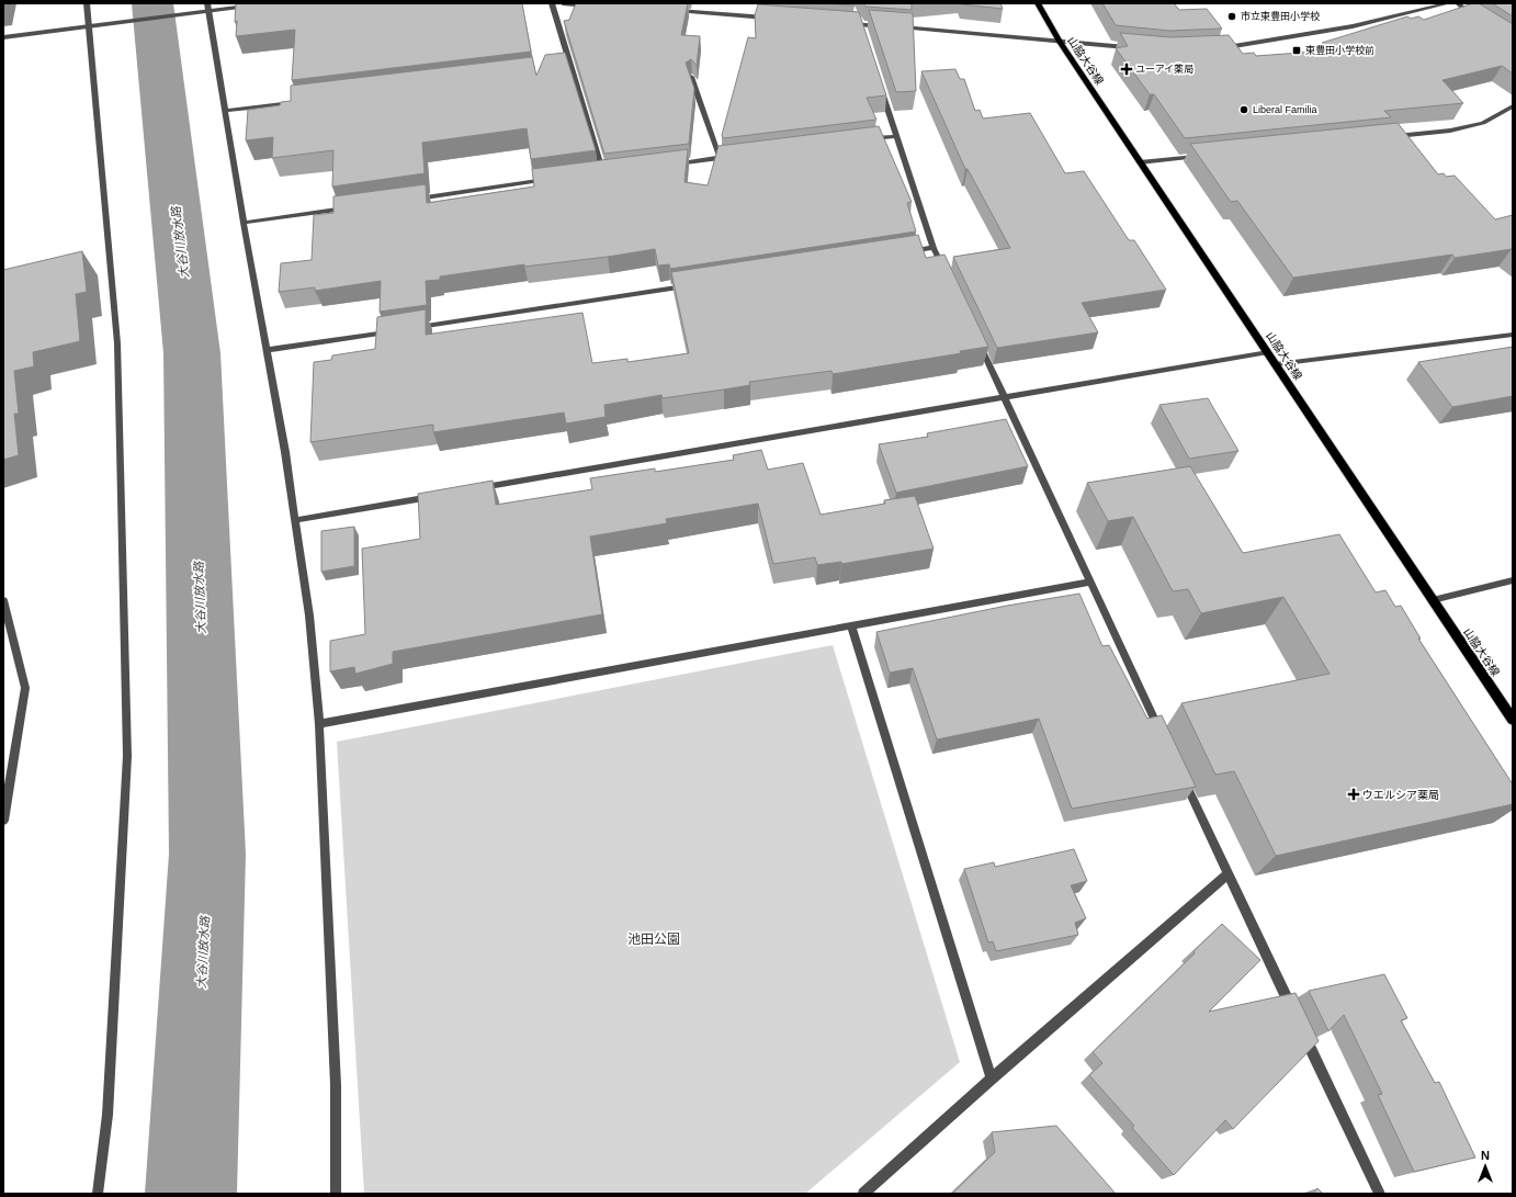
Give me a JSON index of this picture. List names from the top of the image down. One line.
{"streets":{"main road":["山脇大谷線"]},"water":["大谷川放水路"],"parks":["池田公園"],"places":{"other":["市立東豊田小学校","Liberal Familia"],"transit":["東豊田小学校前"],"health":["ユーアイ薬局","ウエルシア薬局"]},"north":"top"}
